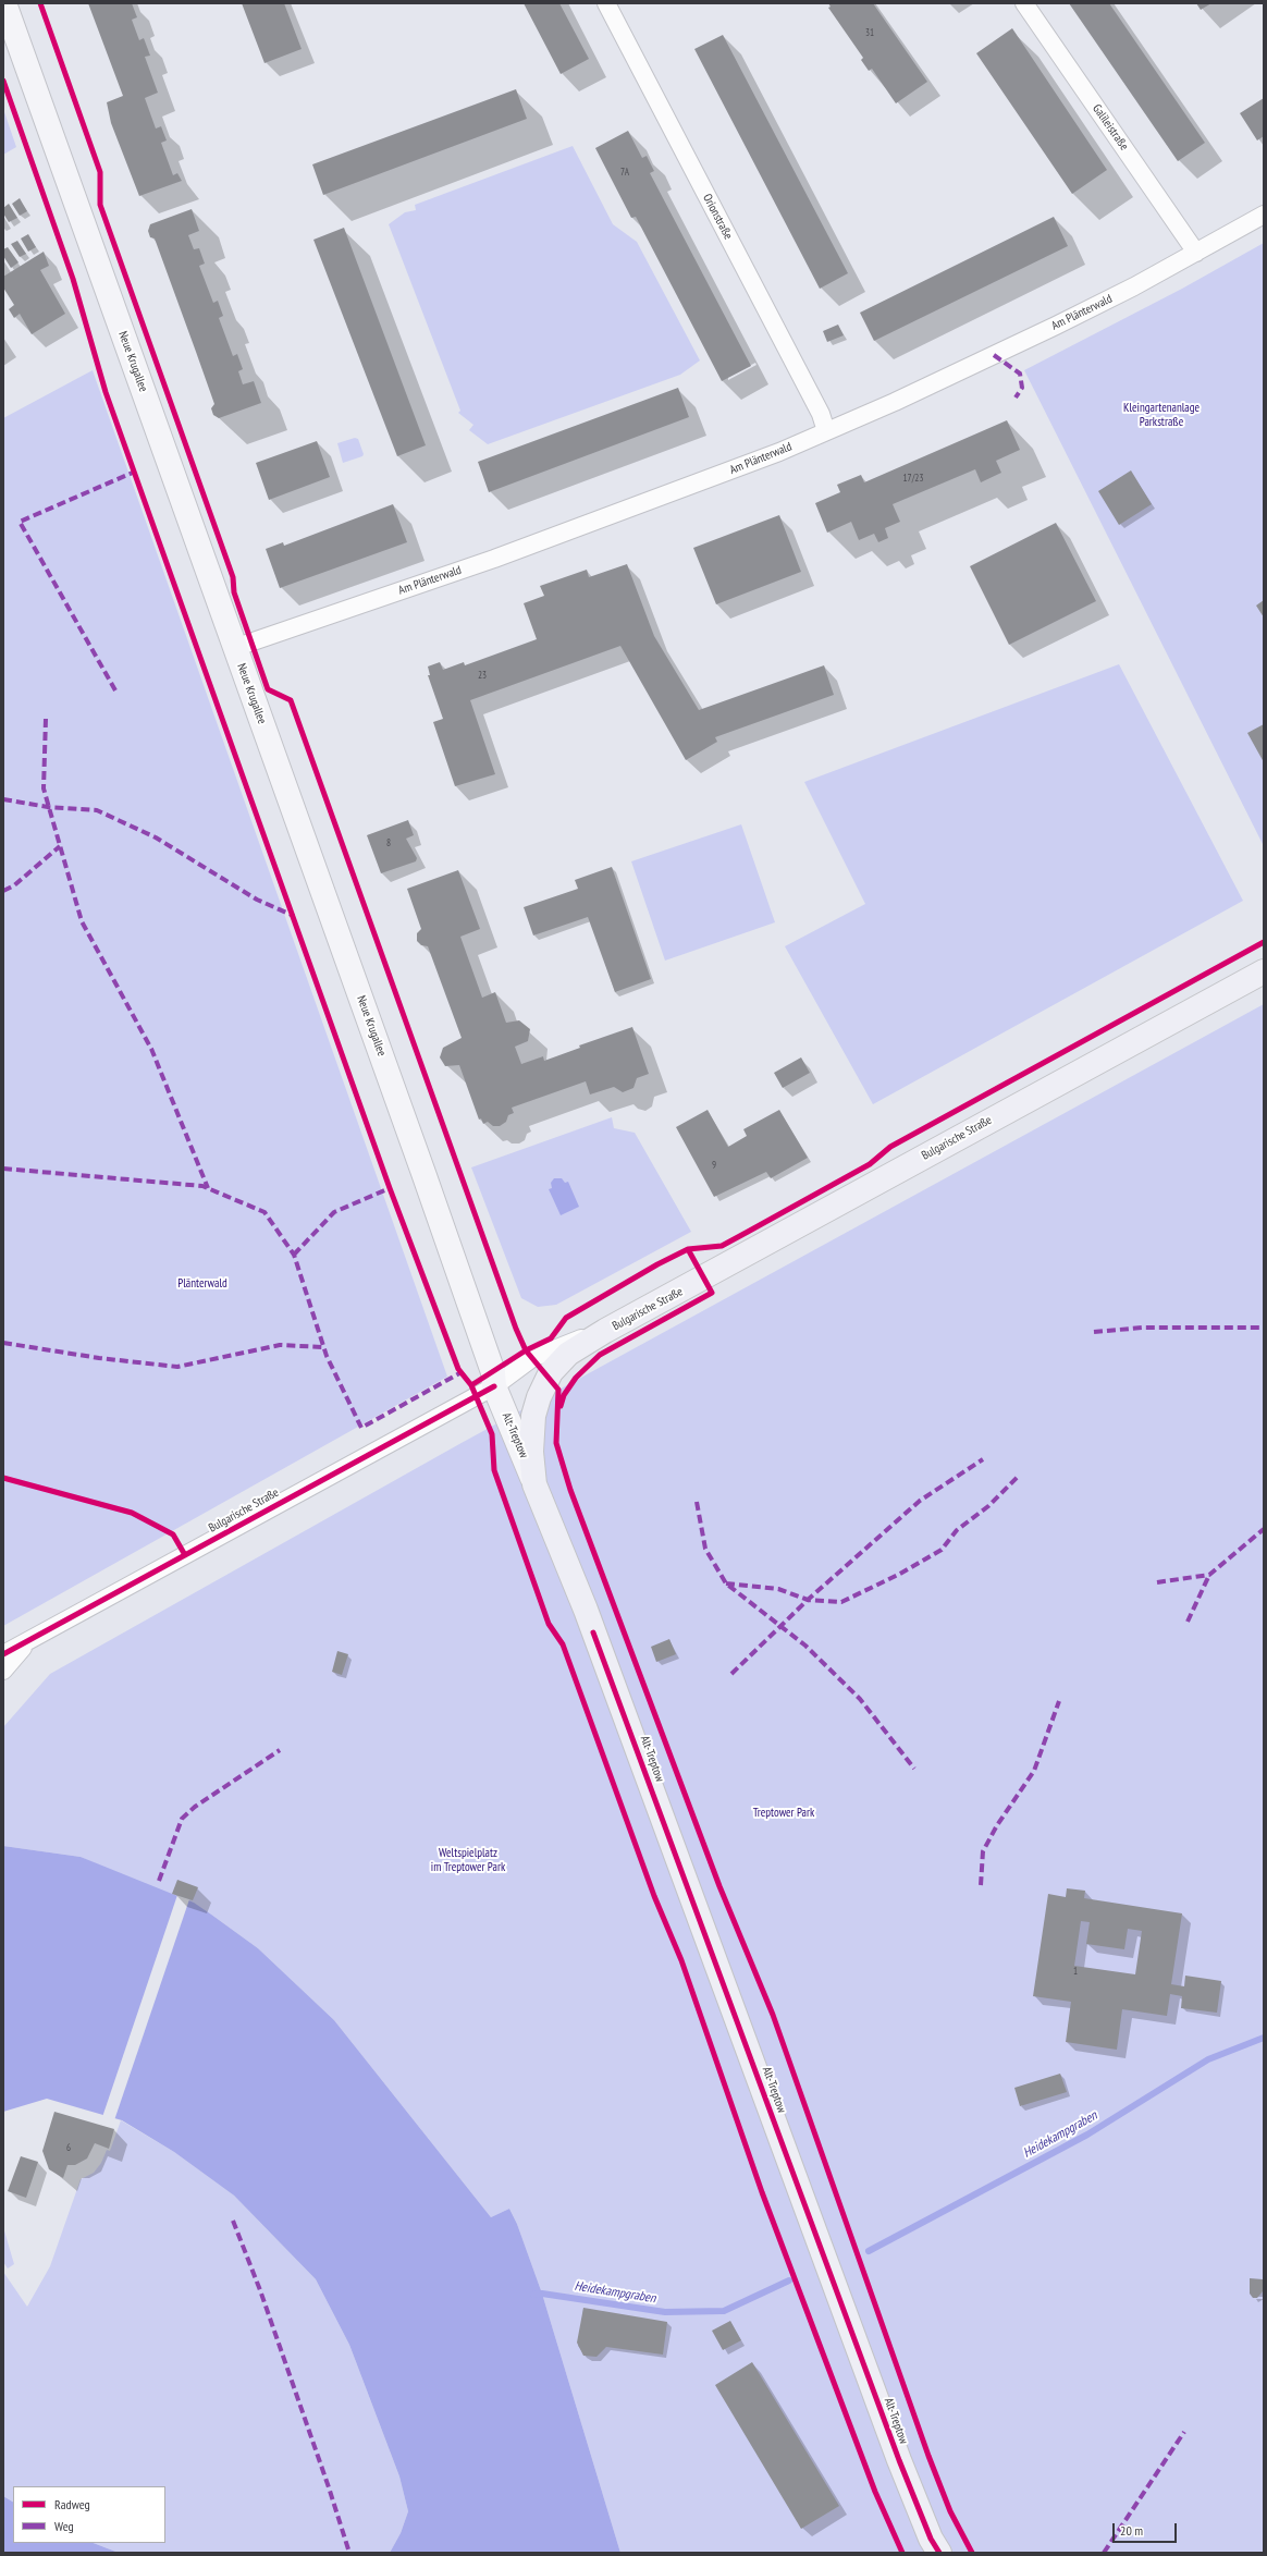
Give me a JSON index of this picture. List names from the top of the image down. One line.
{"streets":{"main road":["Bulgarische Straße","Alt-Treptow"],"street":["Galileistraße","Orionstraße","Am Plänterwald","Neue Krugallee"]},"crossings":[["Galileistraße","Am Plänterwald"],["Orionstraße","Am Plänterwald"],["Am Plänterwald","Neue Krugallee"],["Neue Krugallee","Bulgarische Straße"],["Neue Krugallee","Alt-Treptow"],["Bulgarische Straße","Alt-Treptow"]],"water":["Heidekampgraben"],"parks":["Kleingartenanlage Parkstraße","Plänterwald","Treptower Park","Weltspielplatz im Treptower Park"],"house_numbers":["31","7A","17/23","23","8","9","1","6"],"legend":["Radweg","Weg"],"scale_bar":"20 m"}
